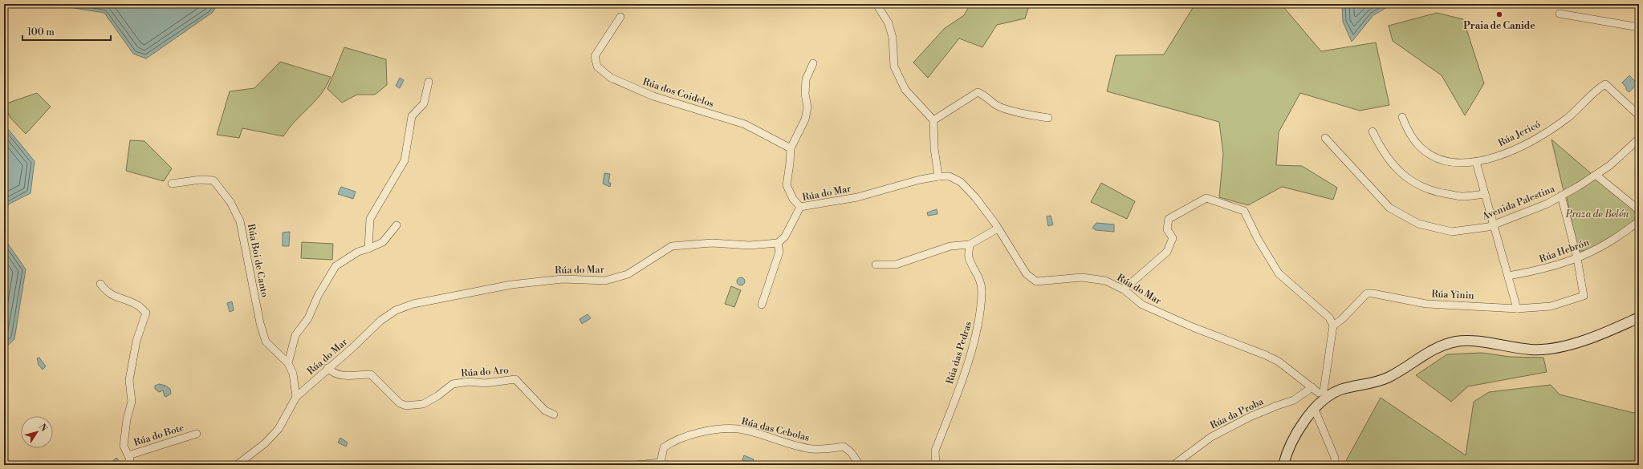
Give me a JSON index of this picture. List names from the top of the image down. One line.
{"streets":{"street":["Rúa dos Coidelos","Rúa Jericó","Rúa do Mar","Avenida Palestina","Rúa Hebrón","Rúa Boi de Canto","Rúa Yinin","Rúa das Pedras","Rúa do Aro","Rúa da Proba","Rúa das Cebolas","Rúa do Bote"]},"crossings":[["Rúa do Mar","Rúa do Aro"],["Rúa do Mar","Rúa da Proba"],["Rúa Hebrón","Rúa Yinin"]],"parks":["Praza de Belén"],"places":["Praia de Canide"],"scale_bar":"100 m","north":"top right"}
